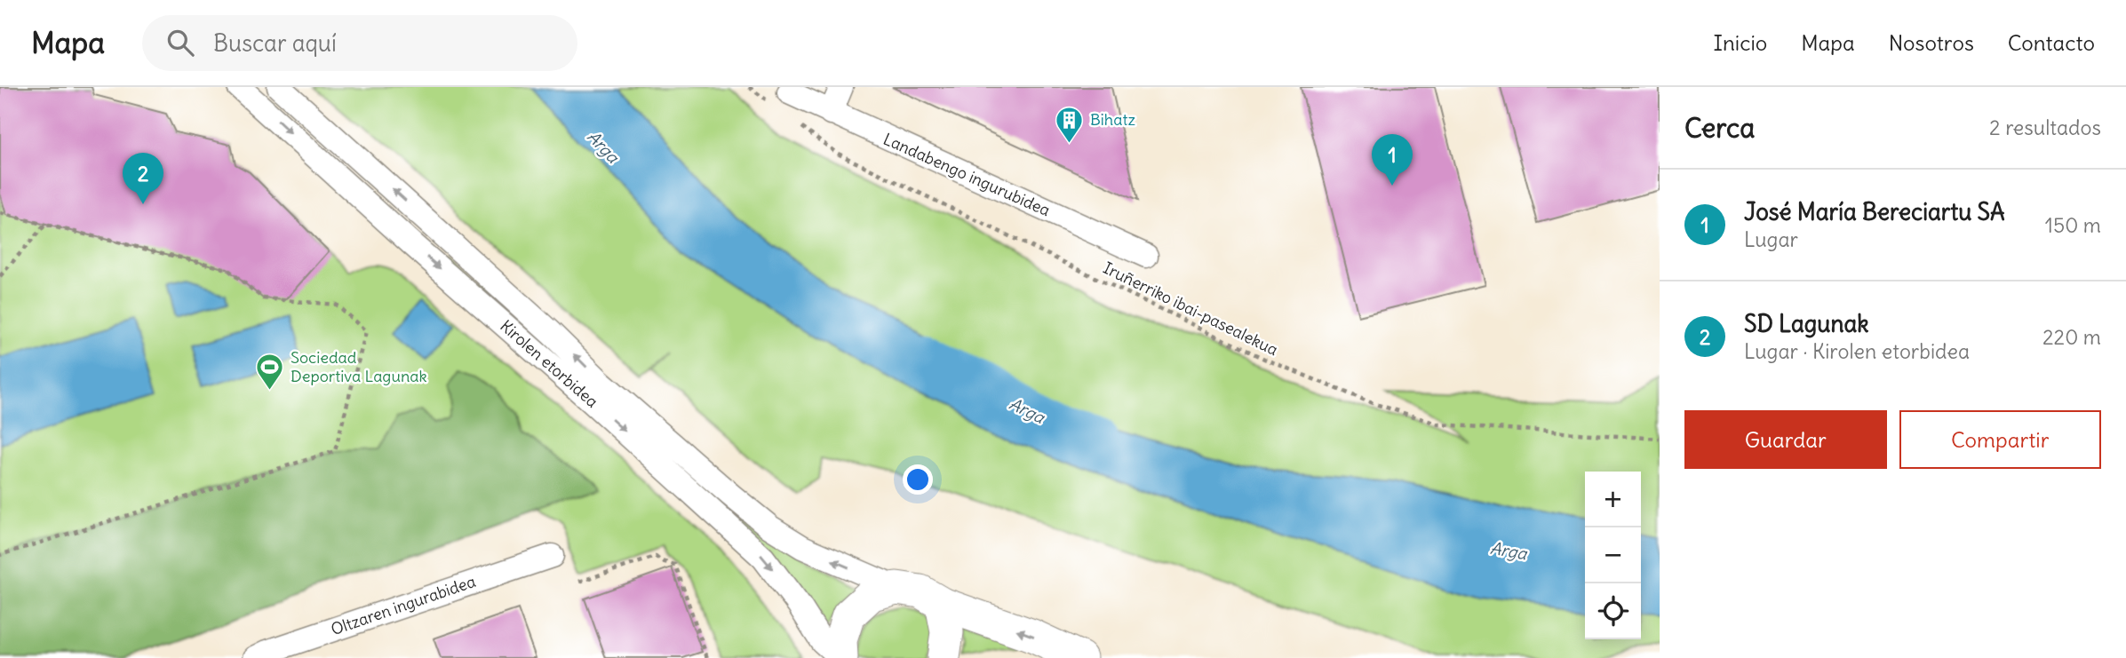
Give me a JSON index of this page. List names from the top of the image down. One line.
{"streets":{"street":["Landabengo ingurubidea","Kirolen etorbidea","Oltzaren ingurabidea"],"path":["Iruñerriko ibai-pasealekua"]},"water":["Arga"],"places":{"building":["Bihatz"],"sports":["Sociedad Deportiva Lagunak"]},"page":{"header":"Mapa","search":"Buscar aquí","nav":["Inicio","Mapa","Nosotros","Contacto"],"heading":["Cerca","2 resultados"],"pins":["1","2"],"list":[{"mark":"1","name":"José María Bereciartu SA","note":"Lugar","value":"150 m"},{"mark":"2","name":"SD Lagunak","note":"Lugar · Kirolen etorbidea","value":"220 m"}],"buttons":["Guardar","Compartir"],"map_buttons":["+","−"]}}
